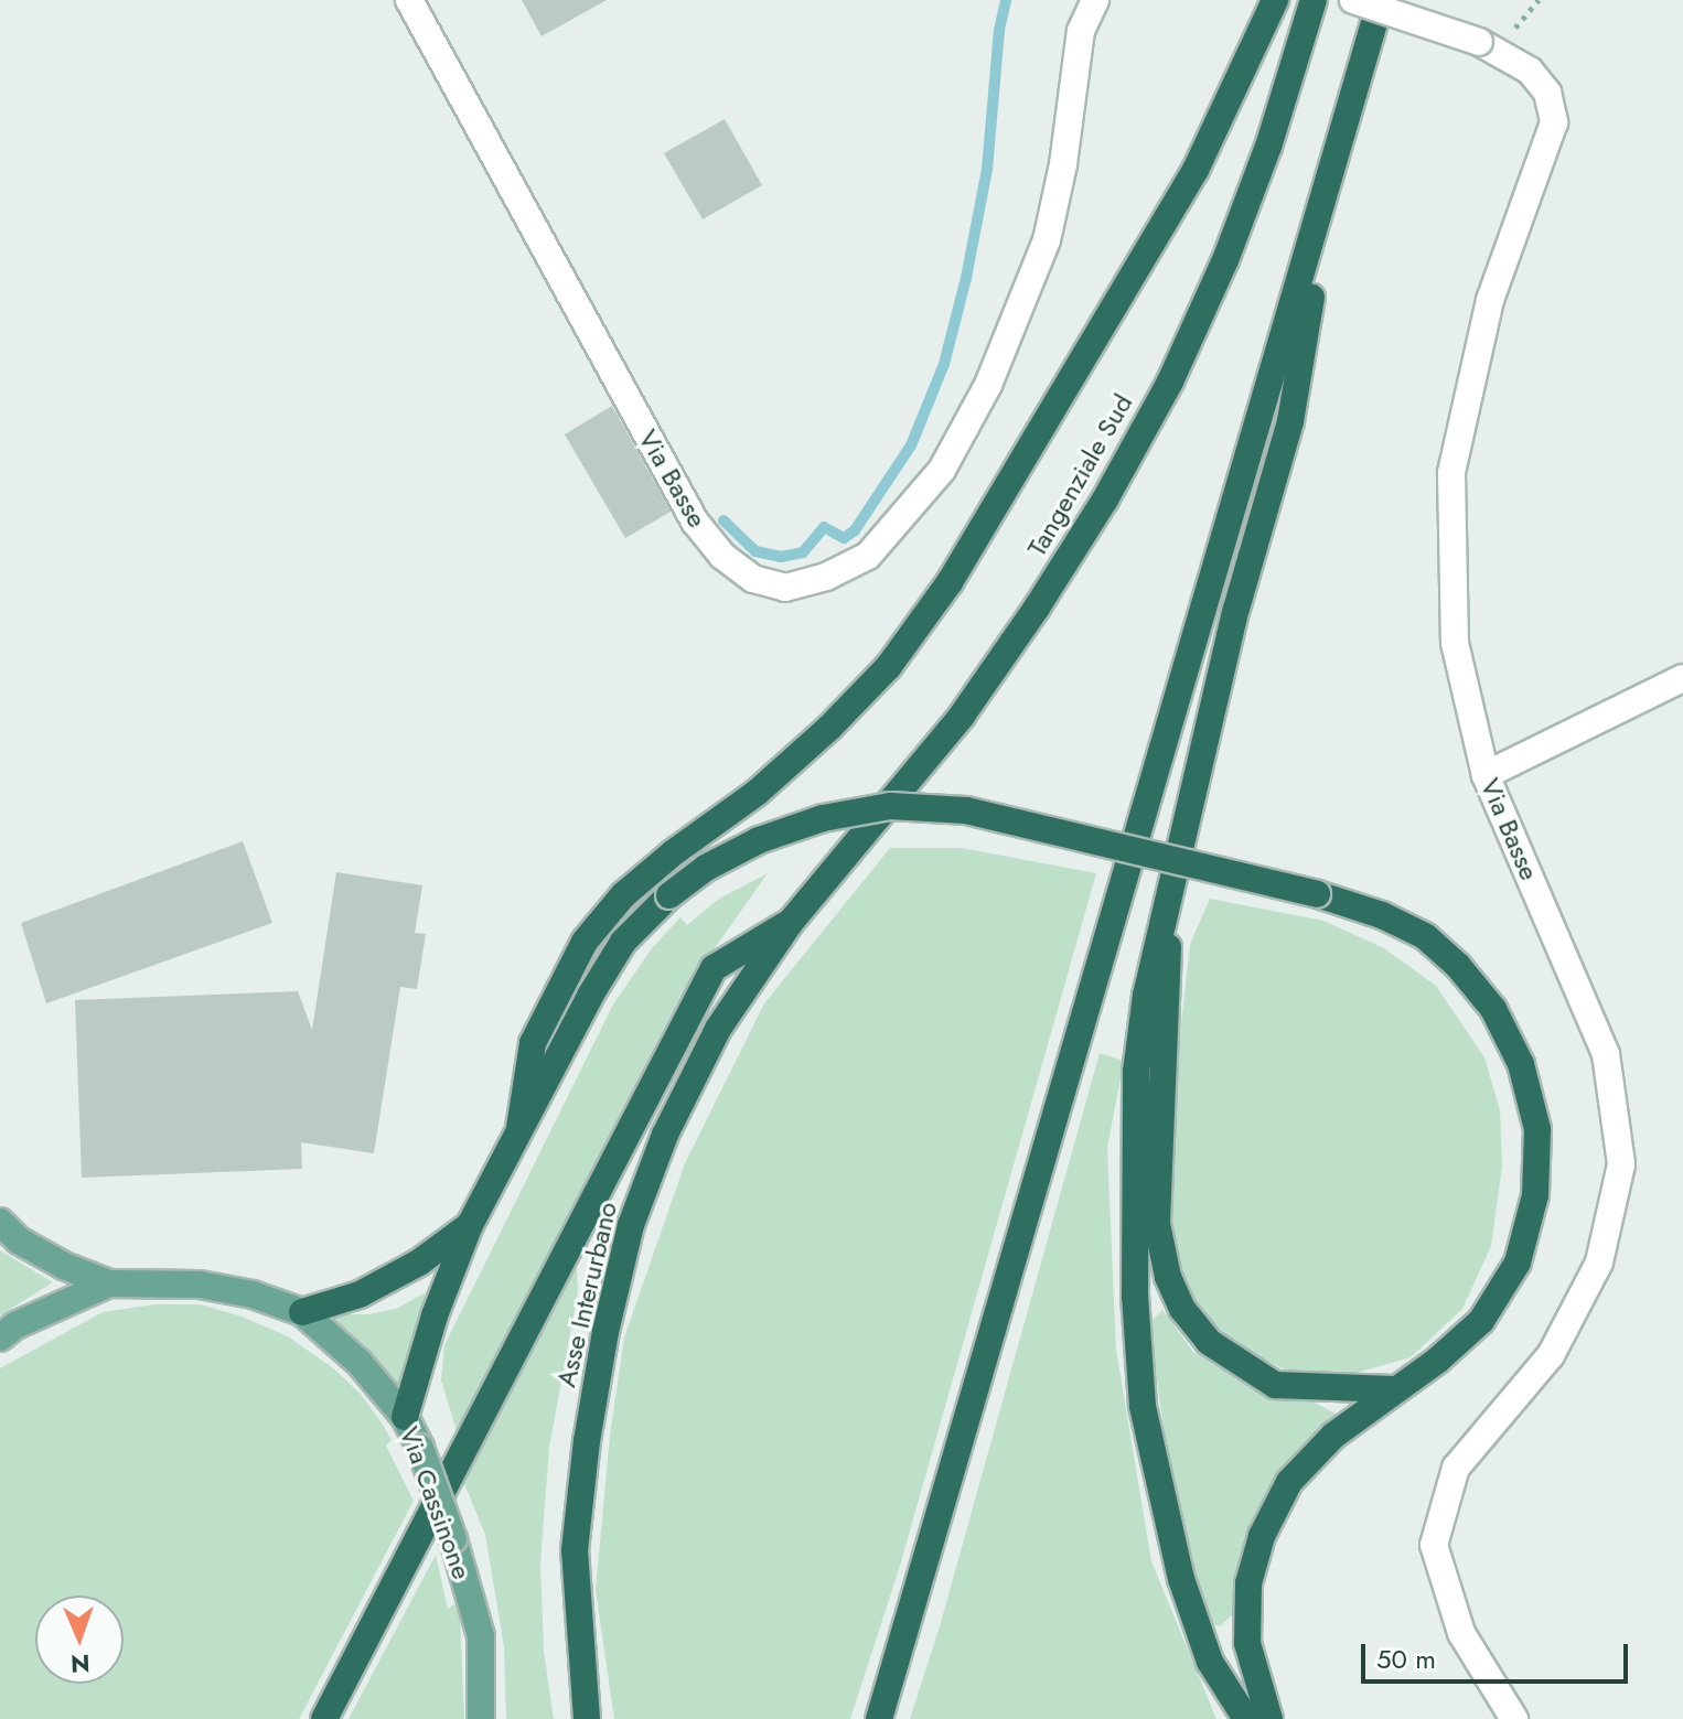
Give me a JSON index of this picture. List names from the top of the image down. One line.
{"streets":{"highway":["Tangenziale Sud","Asse Interurbano"],"main road":["Via Cassinone"],"street":["Via Basse"]},"crossings":[["Tangenziale Sud","Asse Interurbano"]],"scale_bar":"50 m","north":"bottom"}
